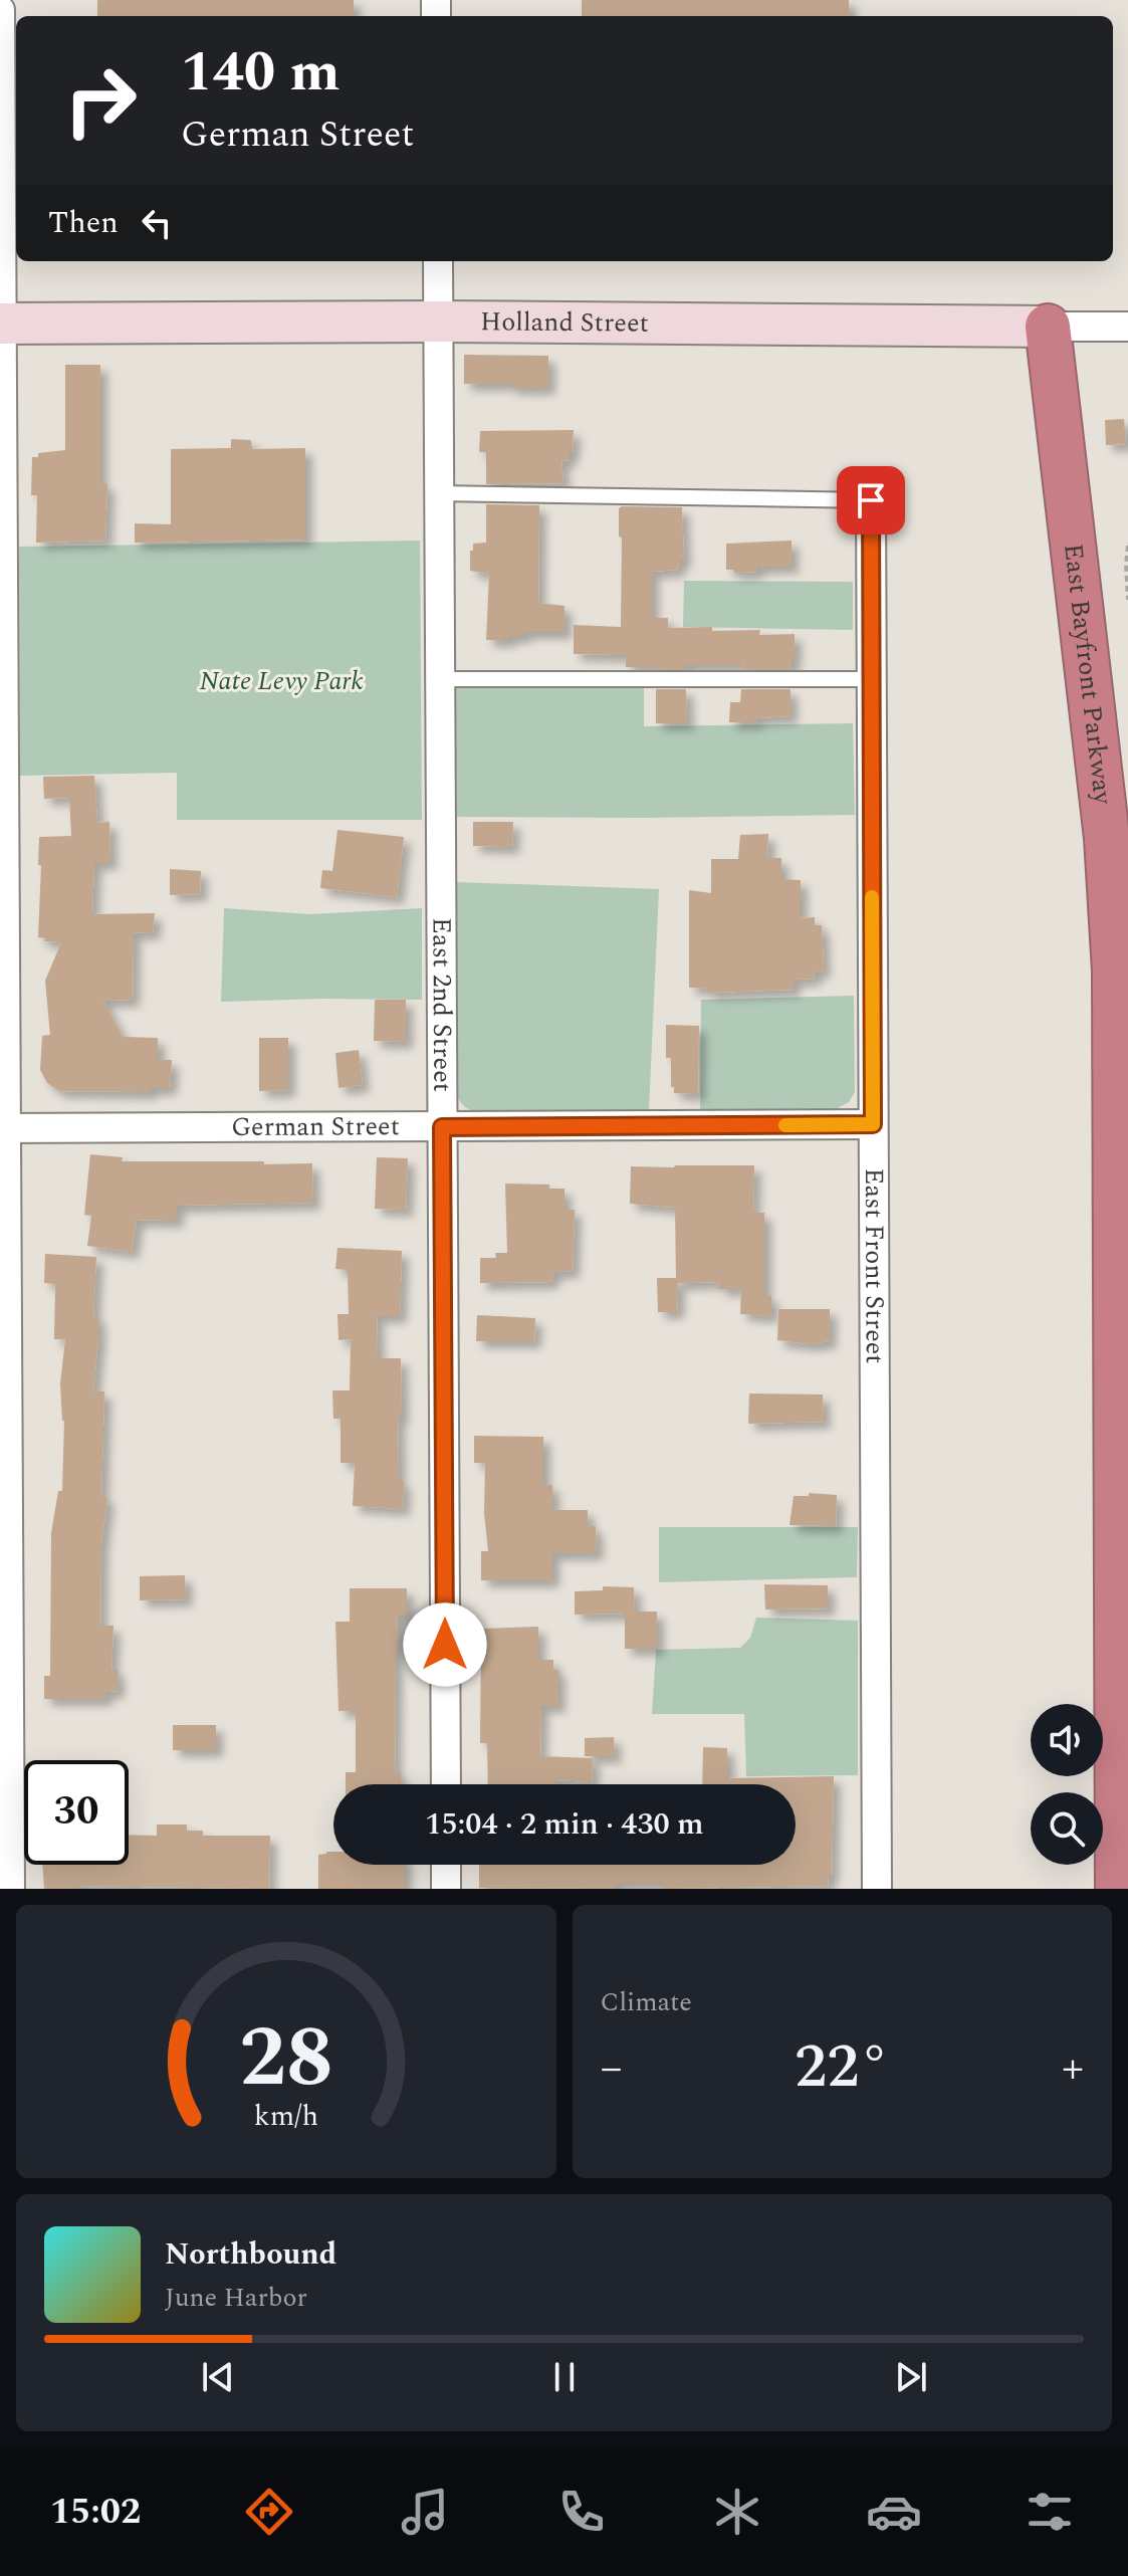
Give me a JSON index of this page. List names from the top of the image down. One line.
{"streets":{"highway":["East Bayfront Parkway"],"street":["Holland Street","East 2nd Street","German Street","East Front Street"]},"crossings":[["Holland Street","East Bayfront Parkway"],["Holland Street","East 2nd Street"],["East 2nd Street","German Street"],["German Street","East Front Street"]],"parks":["Nate Levy Park"],"page":{"turn":["140 m","German Street"],"then":"Then","limit":"30","trip":"15:04 · 2 min · 430 m","tile":"Climate","heat":["−","22°","+"],"song":["Northbound","June Harbor"],"tabs":"15:02","gauge":["28","km/h"]}}
